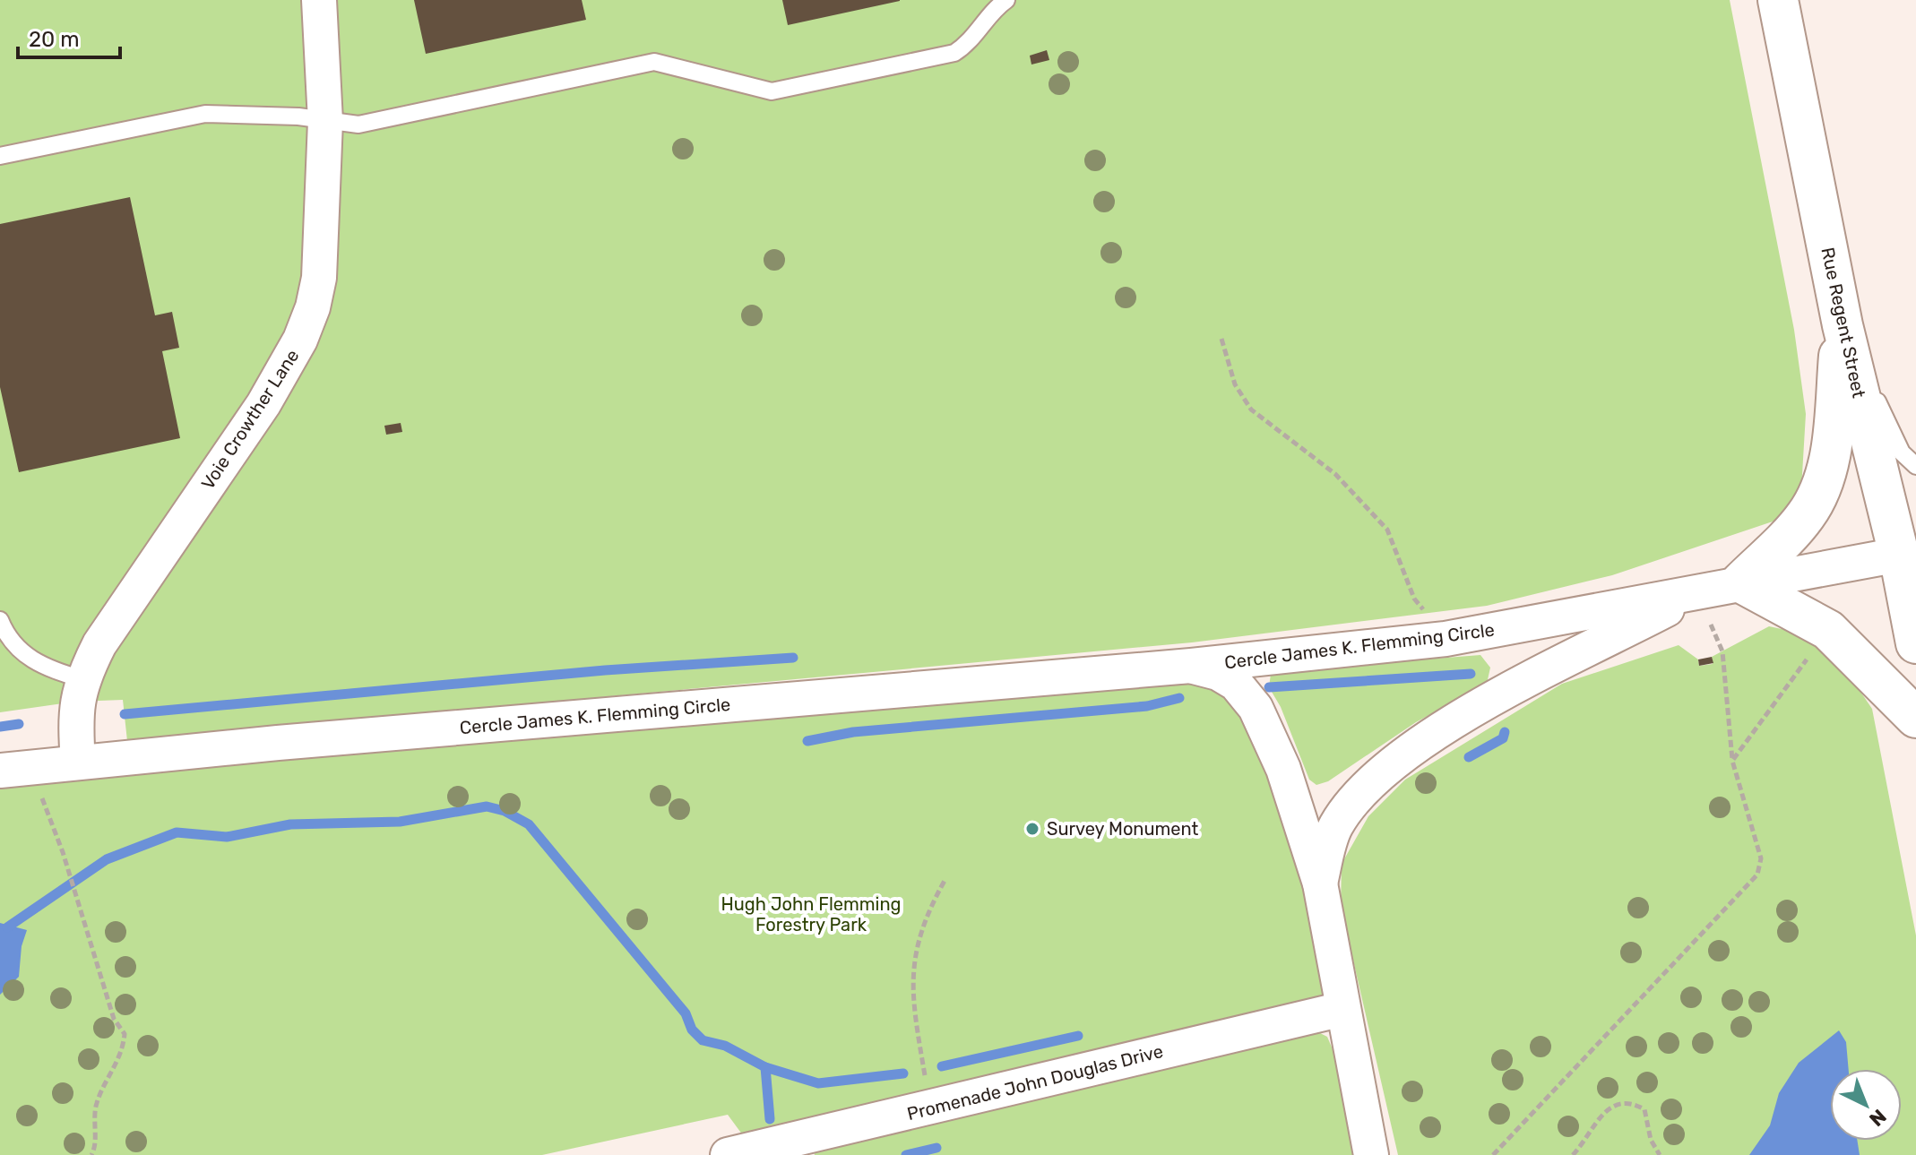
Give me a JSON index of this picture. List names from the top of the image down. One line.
{"streets":{"main road":["Rue Regent Street"],"street":["Voie Crowther Lane","Cercle James K. Flemming Circle","Promenade John Douglas Drive"]},"crossings":[["Rue Regent Street","Cercle James K. Flemming Circle"],["Voie Crowther Lane","Cercle James K. Flemming Circle"],["Cercle James K. Flemming Circle","Promenade John Douglas Drive"]],"parks":["Hugh John Flemming Forestry Park"],"places":["Survey Monument"],"scale_bar":"20 m","north":"bottom right"}
